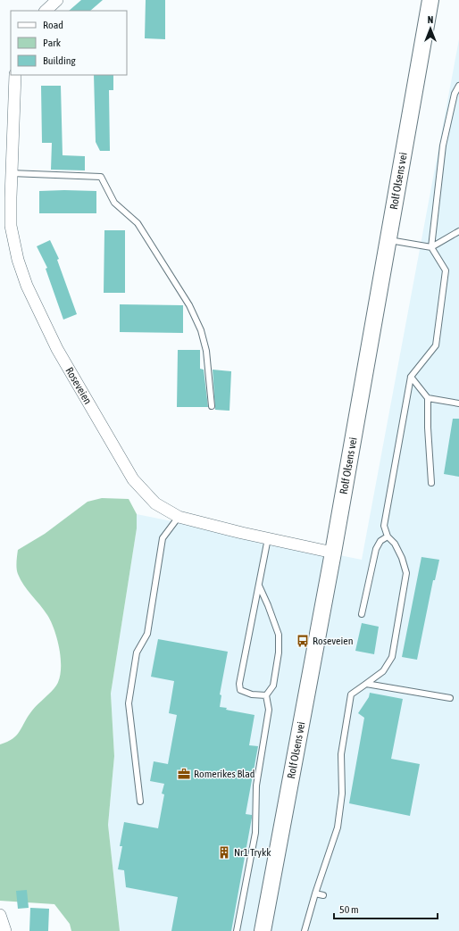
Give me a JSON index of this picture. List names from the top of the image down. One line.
{"streets":{"main road":["Rolf Olsens vei"],"street":["Roseveien"]},"crossings":[["Rolf Olsens vei","Roseveien"]],"places":{"bus stop":["Roseveien"],"office":["Romerikes Blad"],"building":["Nr1 Trykk"]},"legend":["Road","Park","Building"],"scale_bar":"50 m","north":"top"}
